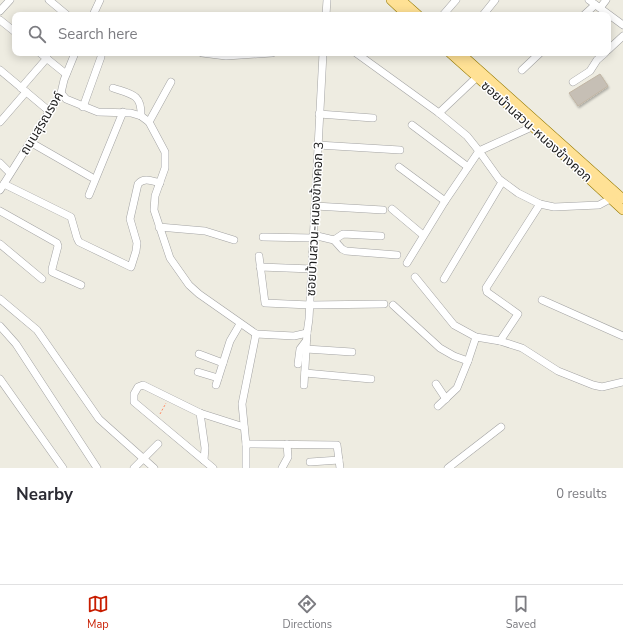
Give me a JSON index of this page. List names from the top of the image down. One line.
{"streets":{"main road":["ซอยบ้านสวน-หนองข้างคอก"],"street":["ถนนสุรณรงค์","ซอยบ้านสวน-หนองข้างคอก 3"]},"page":{"search":"Search here","heading":["Nearby","0 results"],"nav":["Map","Directions","Saved"]}}
